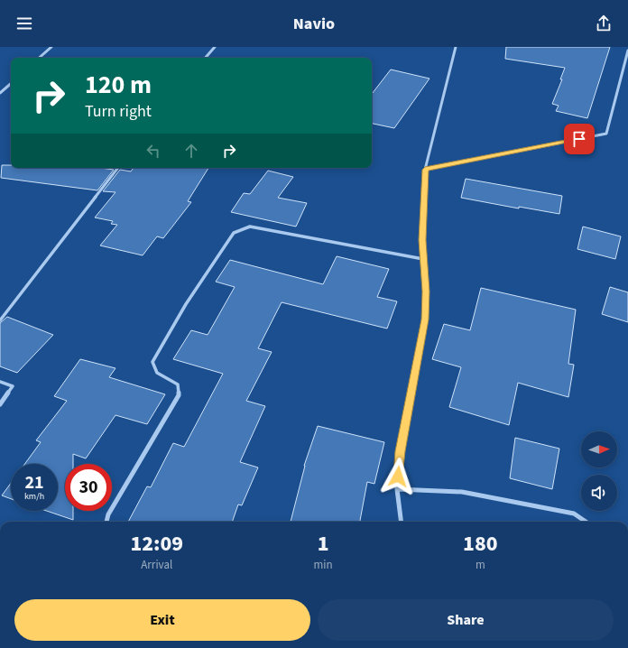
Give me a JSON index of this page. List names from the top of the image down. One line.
{"north":"right","page":{"header":"Navio","turn":["120 m","Turn right"],"speed":"21 km/h","limit":"30","eta":["12:09","Arrival","1","min","180","m"],"buttons":["Exit","Share"]}}
